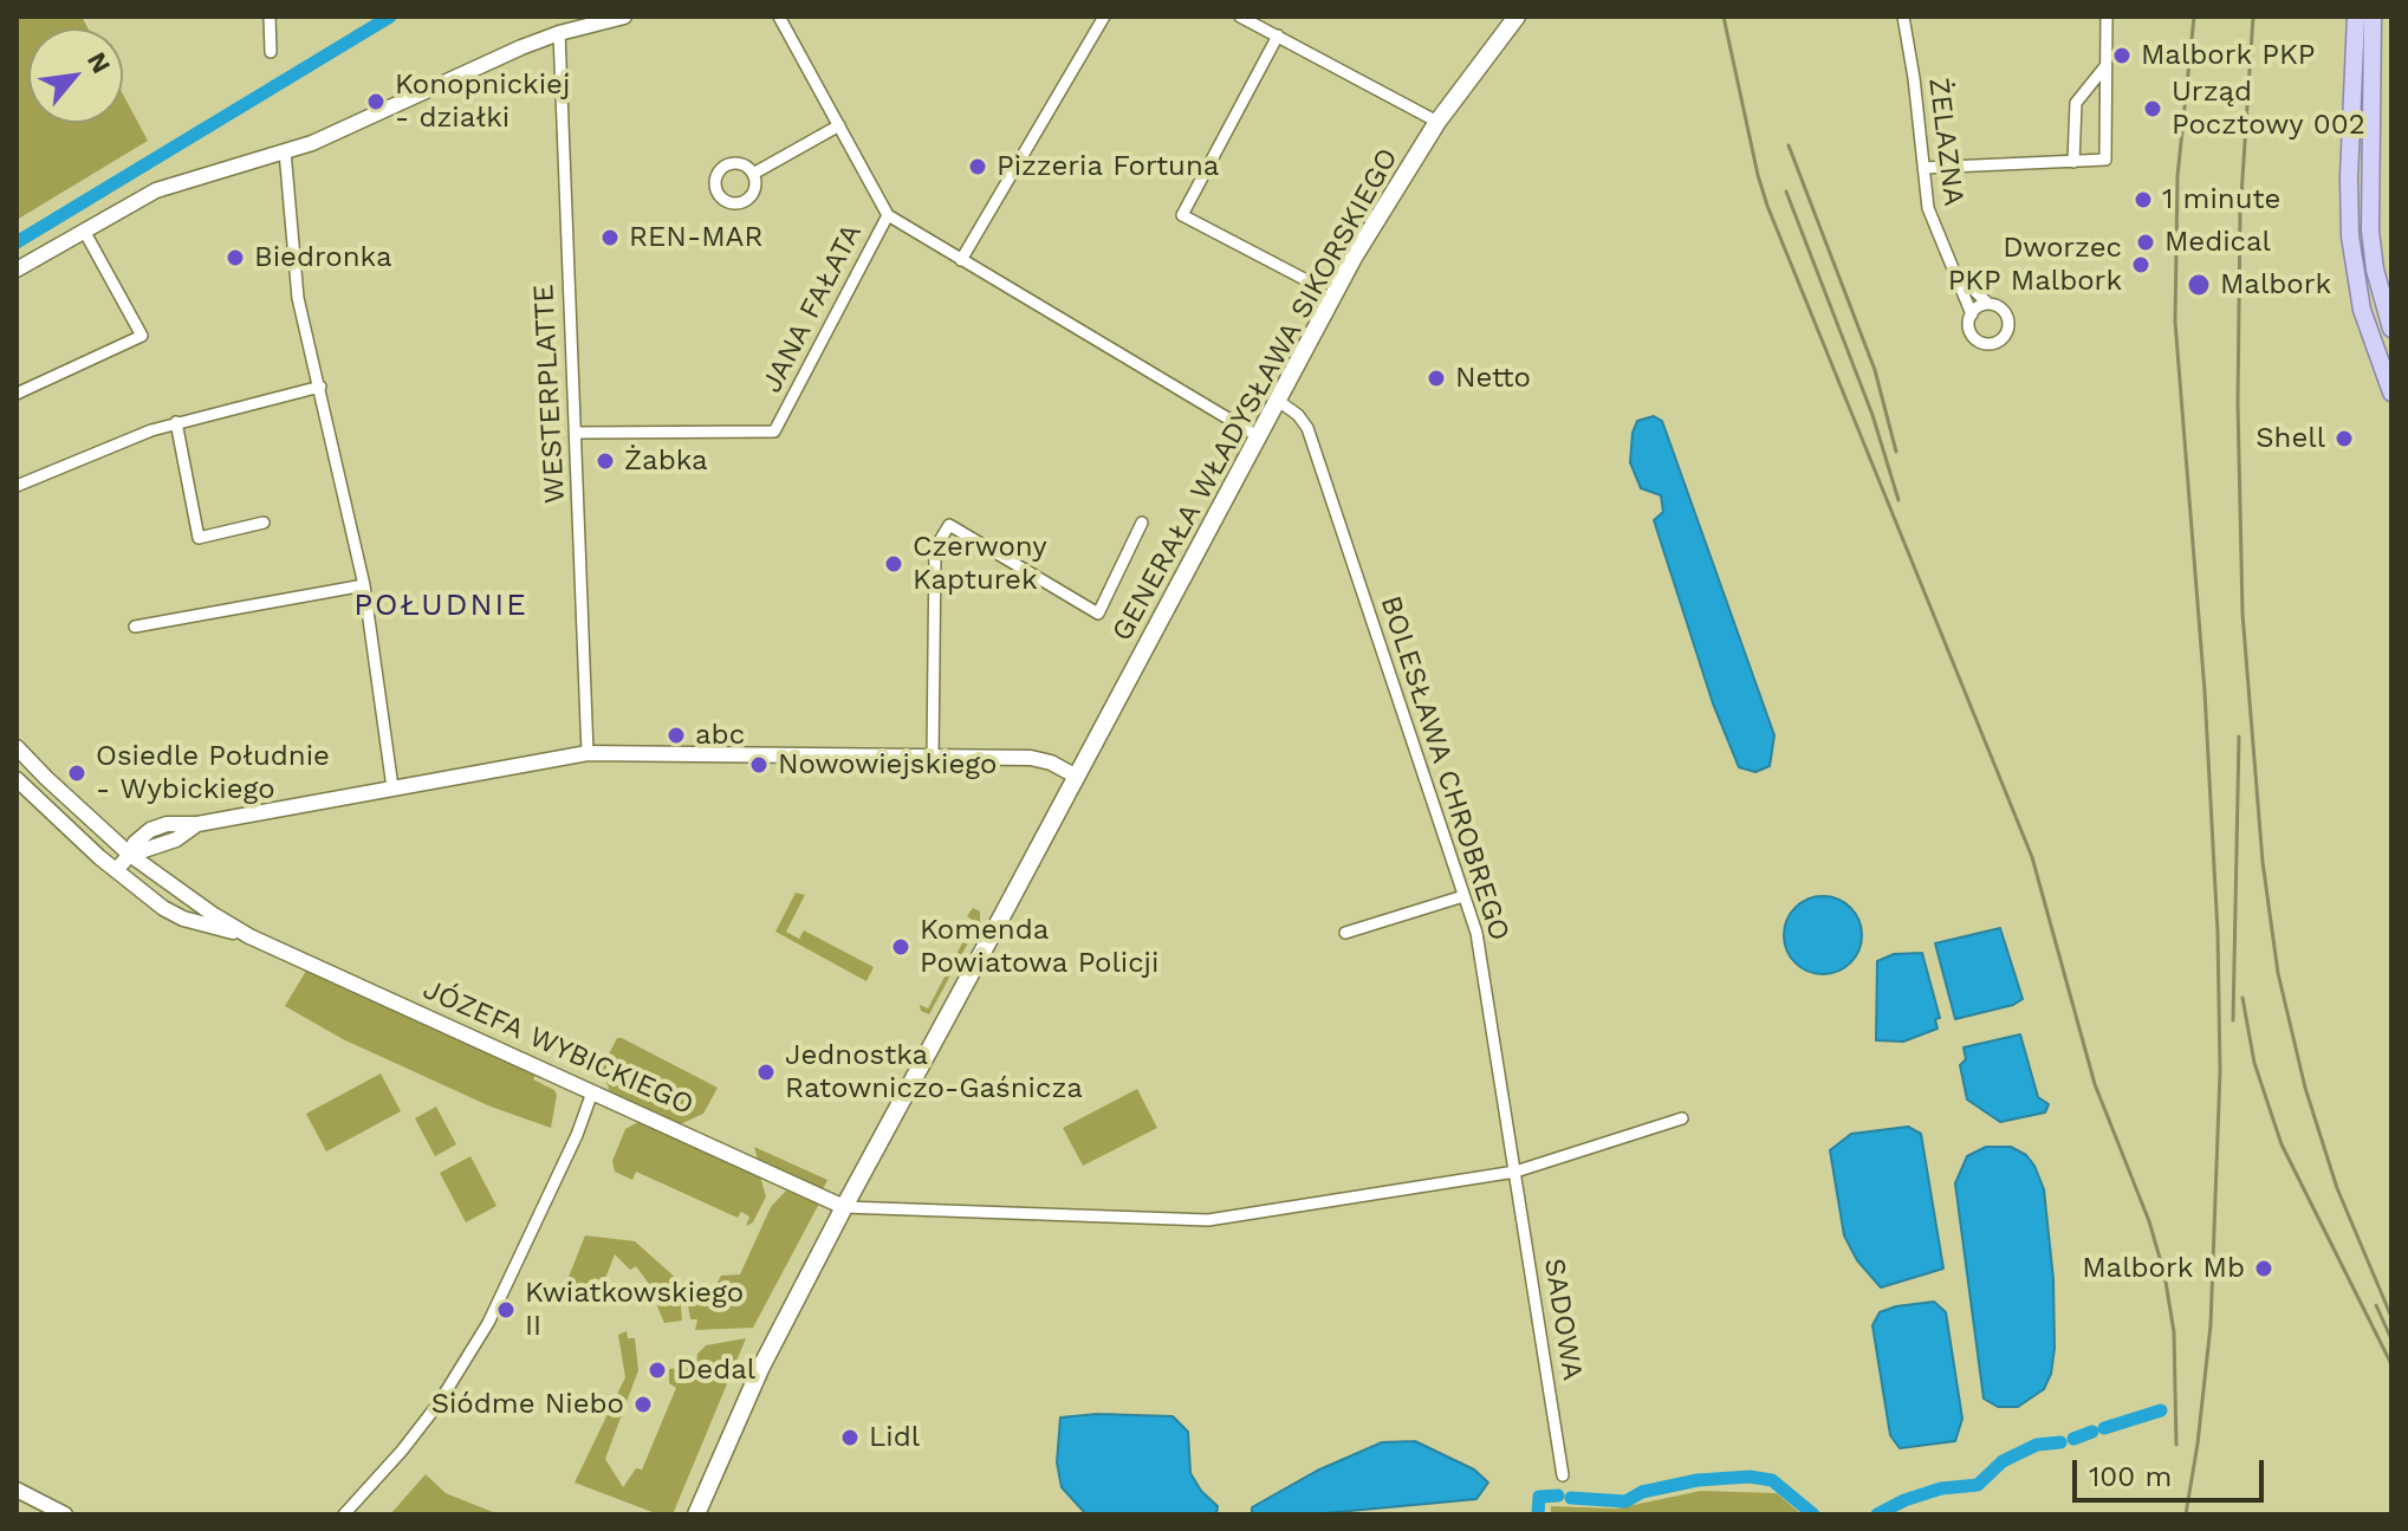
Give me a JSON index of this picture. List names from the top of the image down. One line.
{"streets":{"main road":["GENERAŁA WŁADYSŁAWA SIKORSKIEGO"],"street":["ŻELAZNA","JANA FAŁATA","WESTERPLATTE","BOLESŁAWA CHROBREGO","JÓZEFA WYBICKIEGO","SADOWA"]},"crossings":[["JANA FAŁATA","WESTERPLATTE"],["GENERAŁA WŁADYSŁAWA SIKORSKIEGO","BOLESŁAWA CHROBREGO"],["GENERAŁA WŁADYSŁAWA SIKORSKIEGO","JÓZEFA WYBICKIEGO"],["BOLESŁAWA CHROBREGO","SADOWA"]],"districts":["POŁUDNIE"],"places":["Malbork PKP","Konopnickiej - działki","Urząd Pocztowy 002","Pizzeria Fortuna","1 minute","REN-MAR","Medical","Biedronka","Dworzec PKP Malbork","Malbork","Netto","Shell","Żabka","Czerwony Kapturek","abc","Nowowiejskiego","Osiedle Południe - Wybickiego","Komenda Powiatowa Policji","Jednostka Ratowniczo-Gaśnicza","Malbork Mb","Kwiatkowskiego II","Dedal","Siódme Niebo","Lidl"],"scale_bar":"100 m","north":"top right"}
